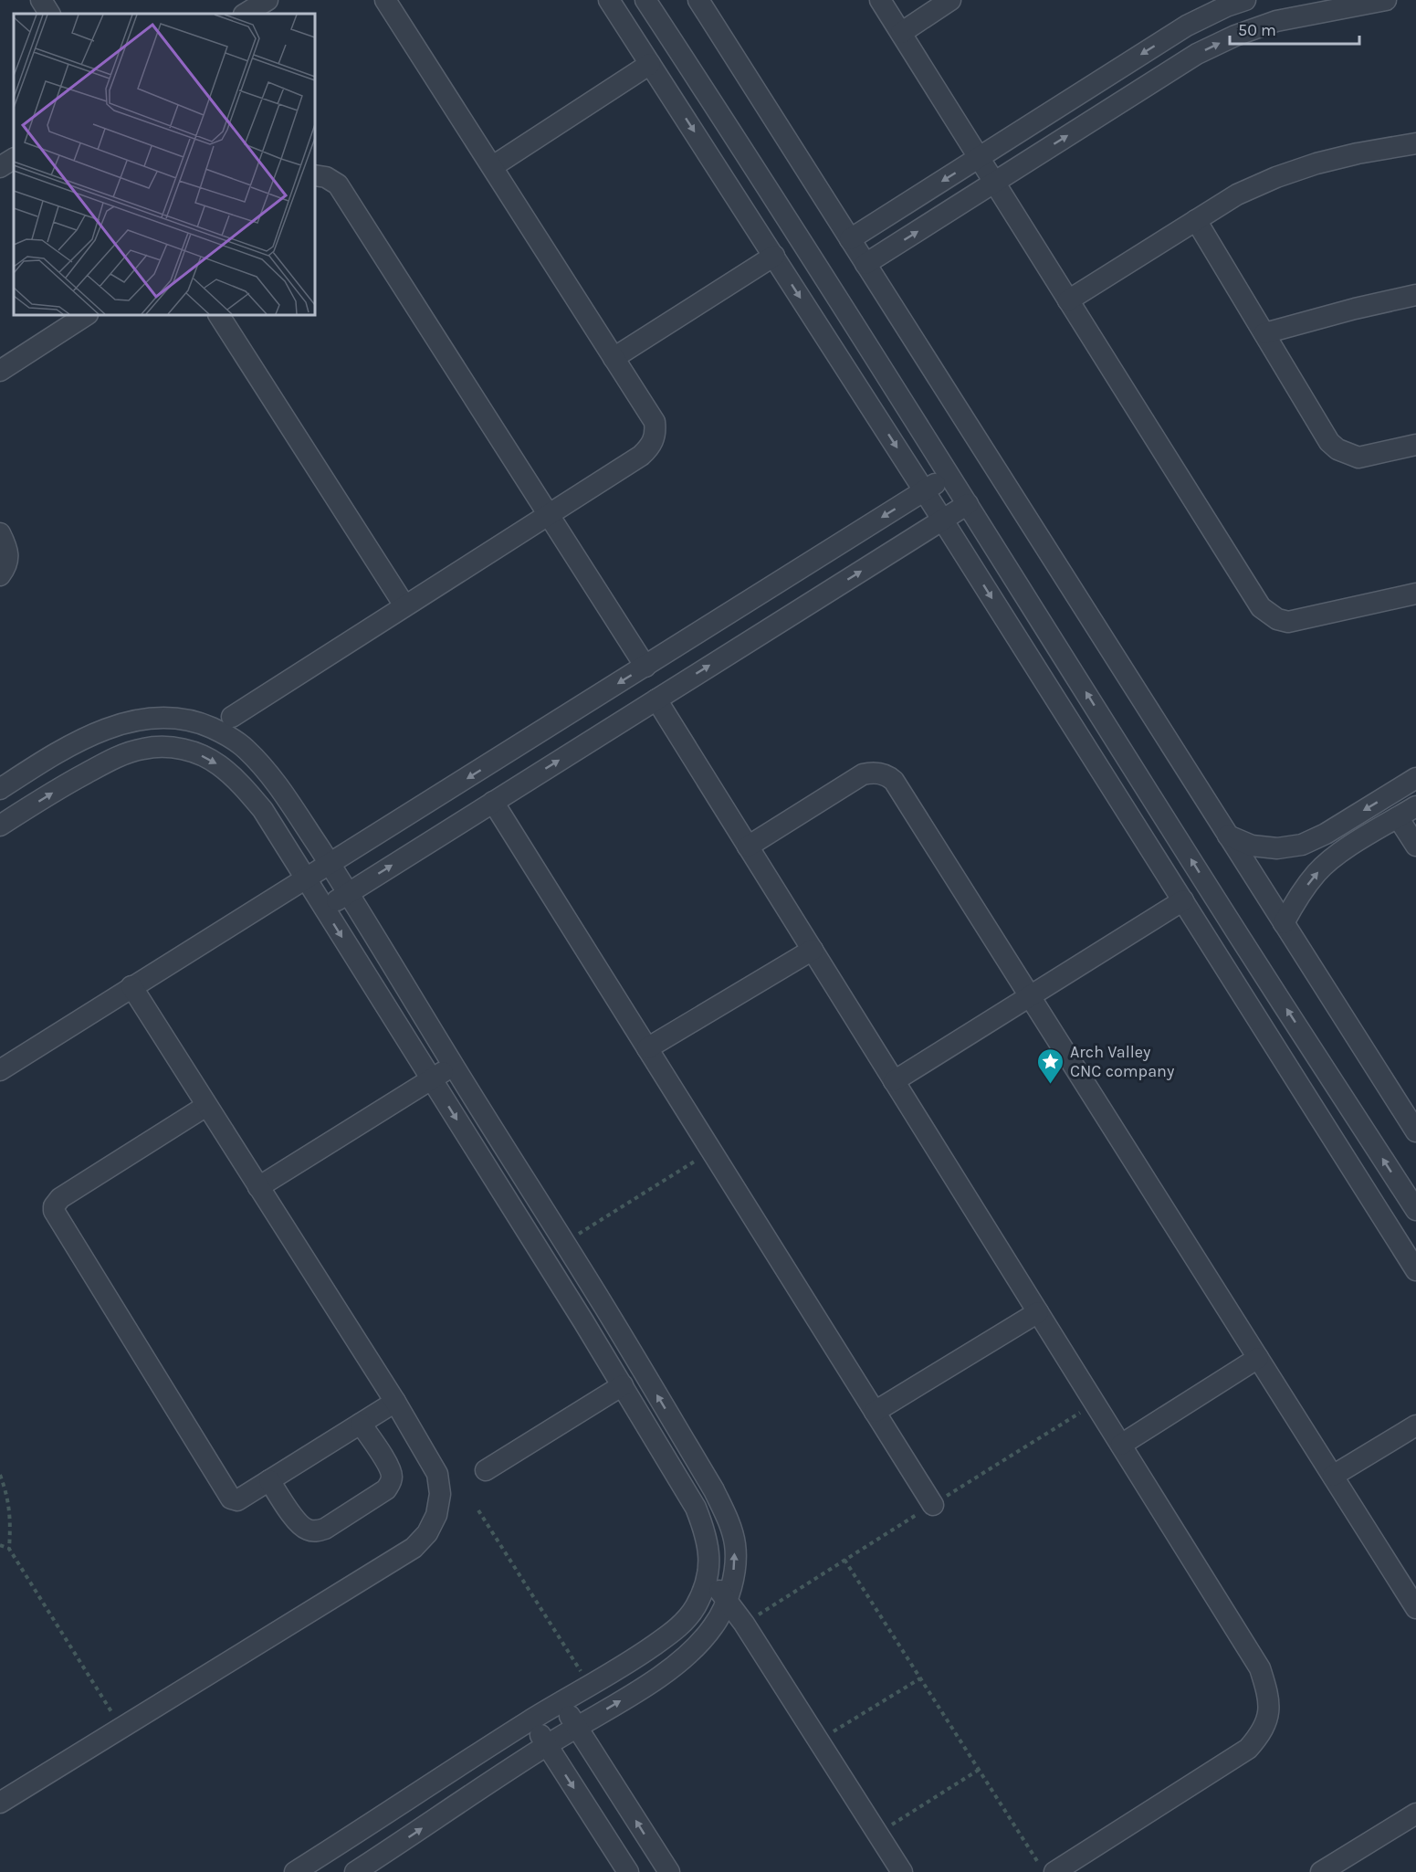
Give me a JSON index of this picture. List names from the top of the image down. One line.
{"places":{"place":["Arch Valley CNC company"]},"scale_bar":"50 m"}
